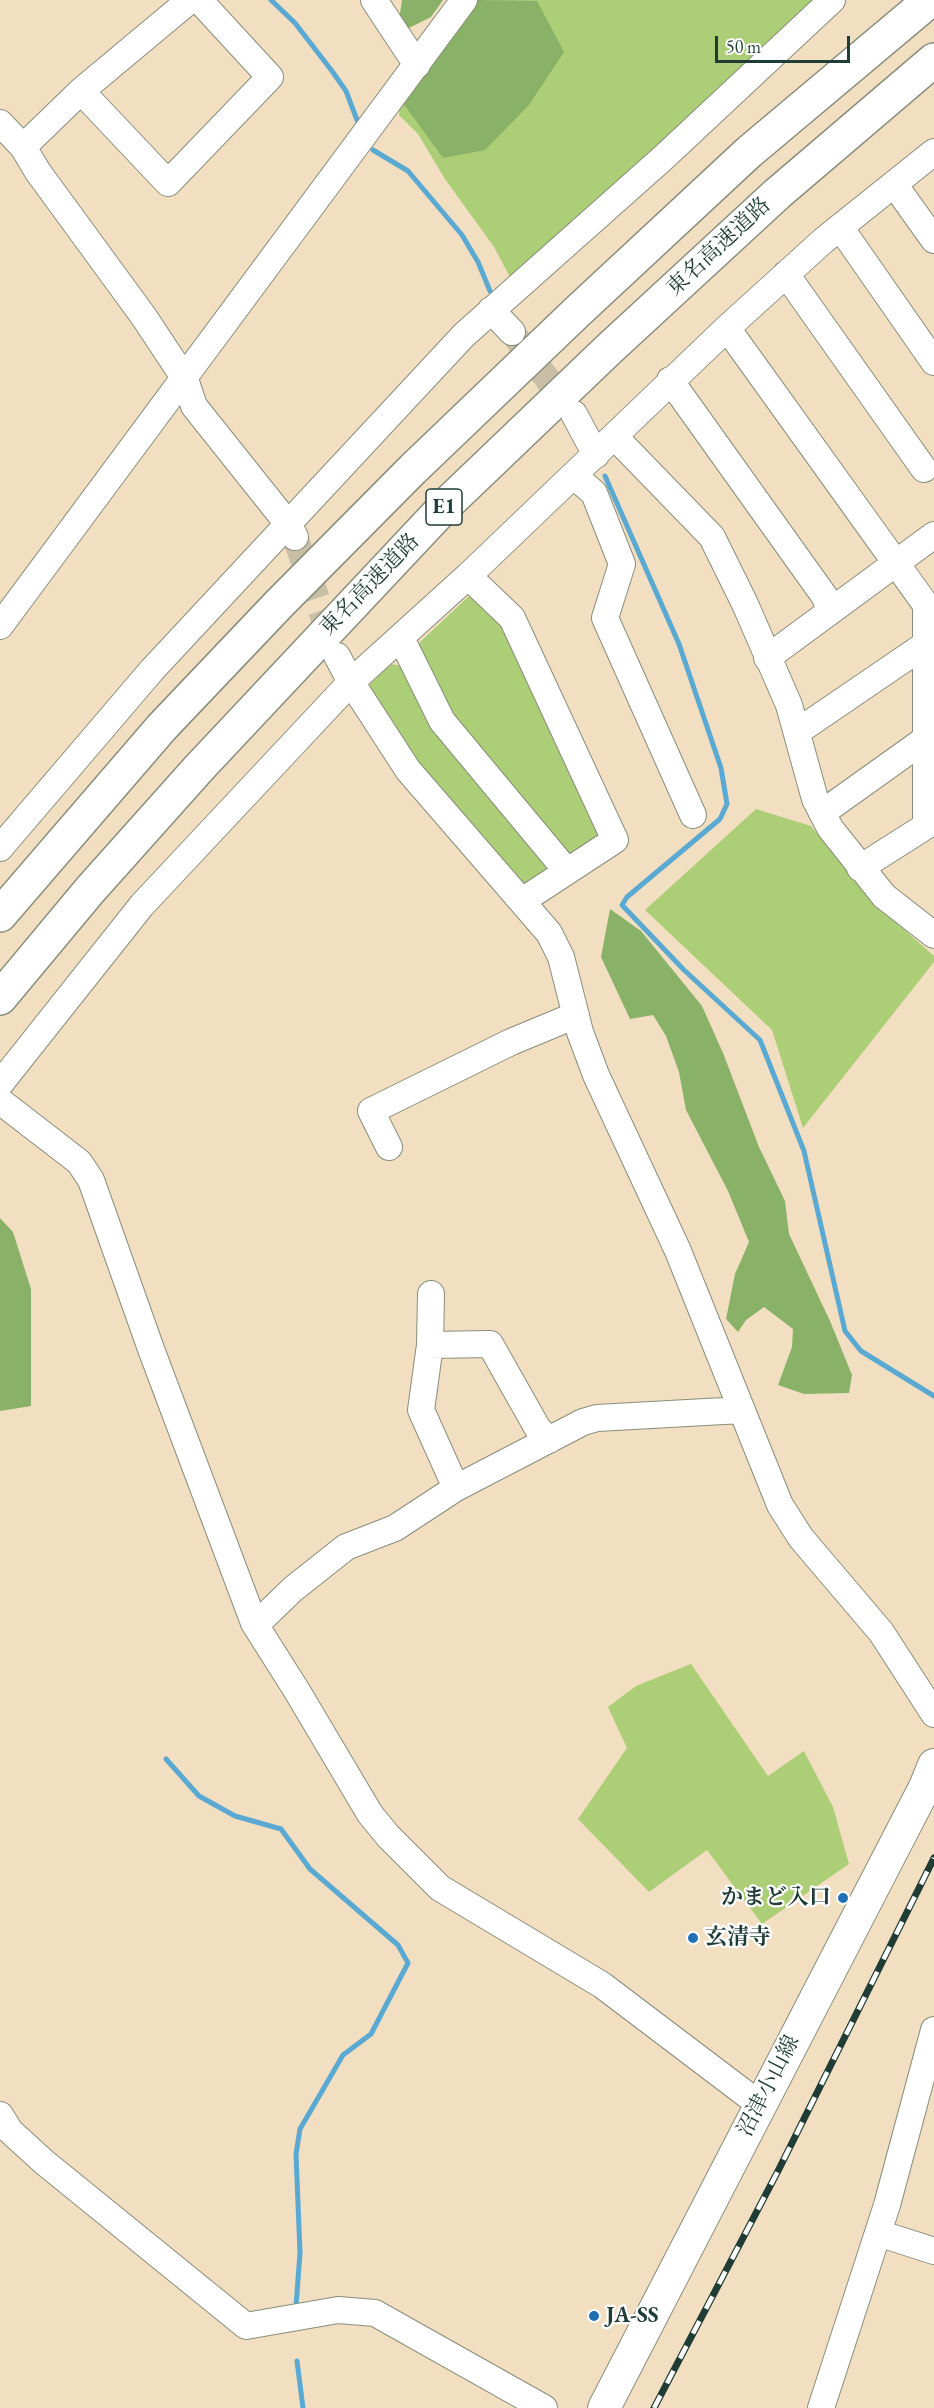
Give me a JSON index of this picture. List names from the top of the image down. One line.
{"streets":{"highway":["東名高速道路","E1"],"main road":["沼津小山線"]},"places":["かまど入口","玄清寺","JA-SS"],"scale_bar":"50 m"}
